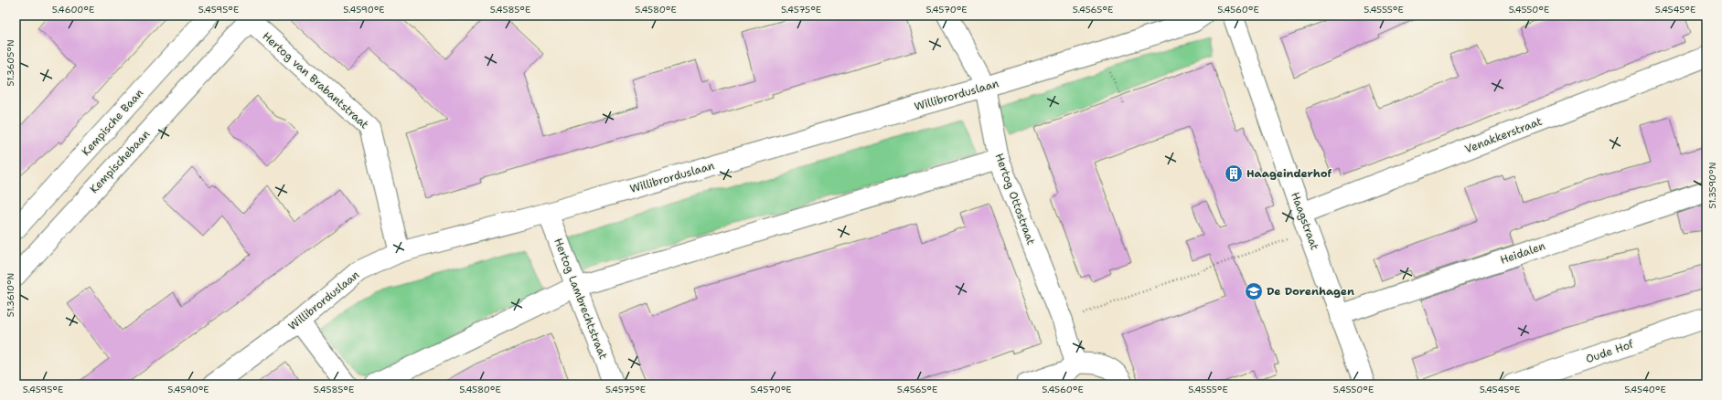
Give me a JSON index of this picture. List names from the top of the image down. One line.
{"streets":{"street":["Hertog van Brabantstraat","Willibrorduslaan","Kempische Baan","Venakkerstraat","Kempischebaan","Hertog Ottostraat","Haagstraat","Heidalen","Hertog Lambrechtstraat","Oude Hof"]},"crossings":[["Hertog van Brabantstraat","Willibrorduslaan"],["Hertog van Brabantstraat","Kempischebaan"],["Willibrorduslaan","Hertog Ottostraat"],["Willibrorduslaan","Hertog Lambrechtstraat"],["Venakkerstraat","Haagstraat"],["Haagstraat","Heidalen"]],"places":{"building":["Haageinderhof"],"school or university":["De Dorenhagen"]},"coordinates":["5.4600°E","5.4595°E","5.4590°E","5.4585°E","5.4580°E","5.4575°E","5.4570°E","5.4565°E","5.4560°E","5.4555°E","5.4550°E","5.4545°E","51.3605°N","51.3590°N","51.3610°N","5.4540°E"]}
